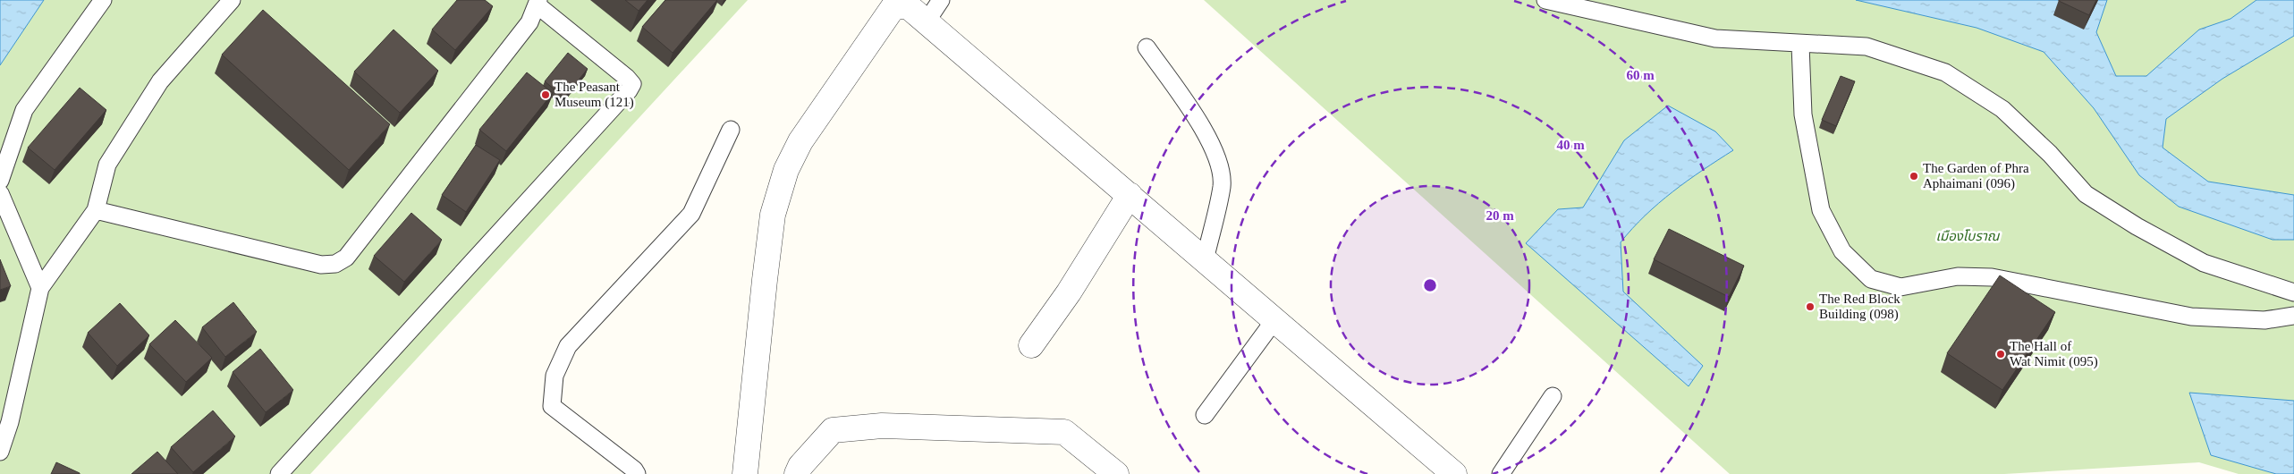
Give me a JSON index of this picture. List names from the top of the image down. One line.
{"parks":["เมืองโบราณ"],"places":["The Peasant Museum (121)","The Garden of Phra Aphaimani (096)","The Red Block Building (098)","The Hall of Wat Nimit (095)"],"rings":["60 m","40 m","20 m"]}
